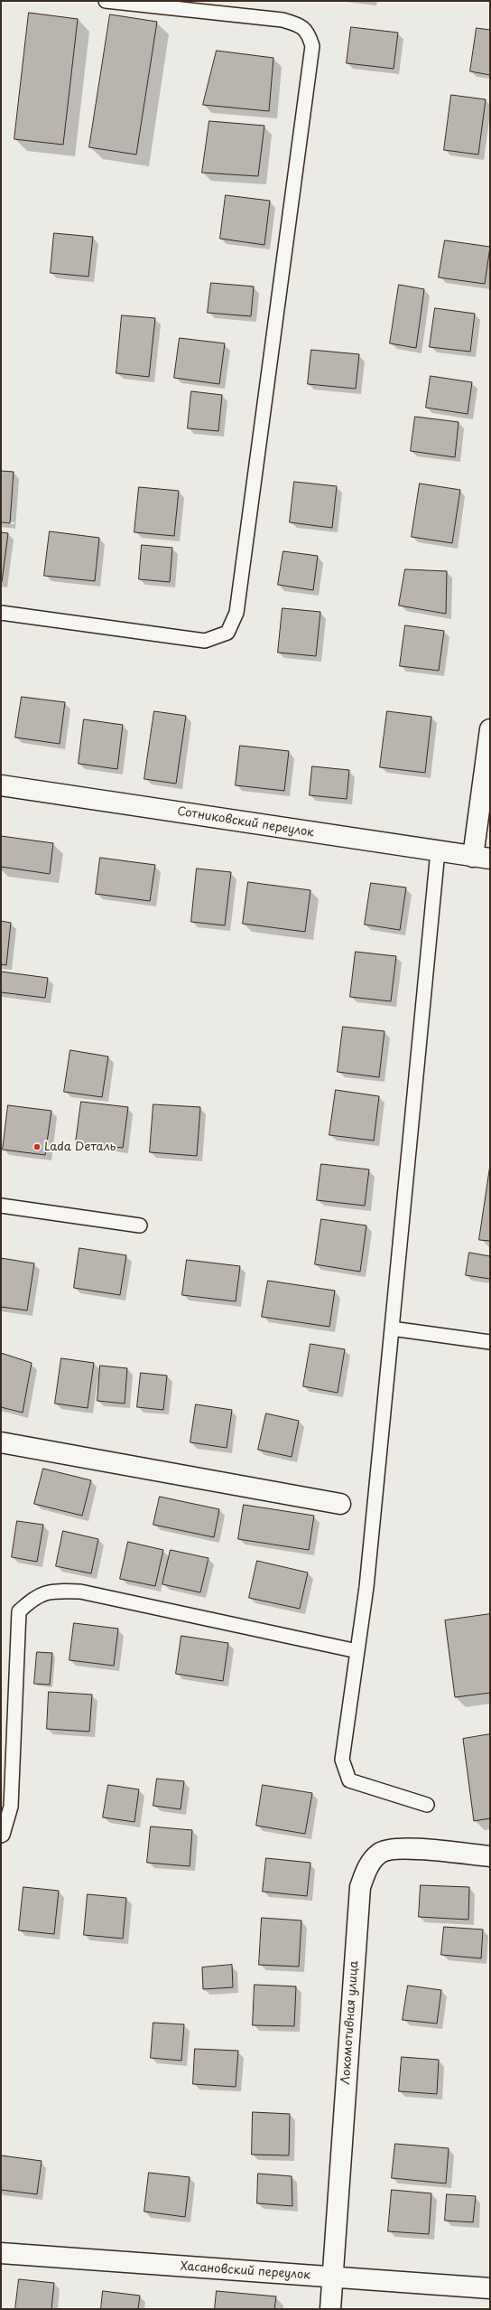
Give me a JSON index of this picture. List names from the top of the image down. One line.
{"streets":{"street":["Сотниковский переулок","Локомотивная улица","Хасановский переулок"]},"crossings":[["Локомотивная улица","Хасановский переулок"]],"places":["Lada Dеталь"]}
